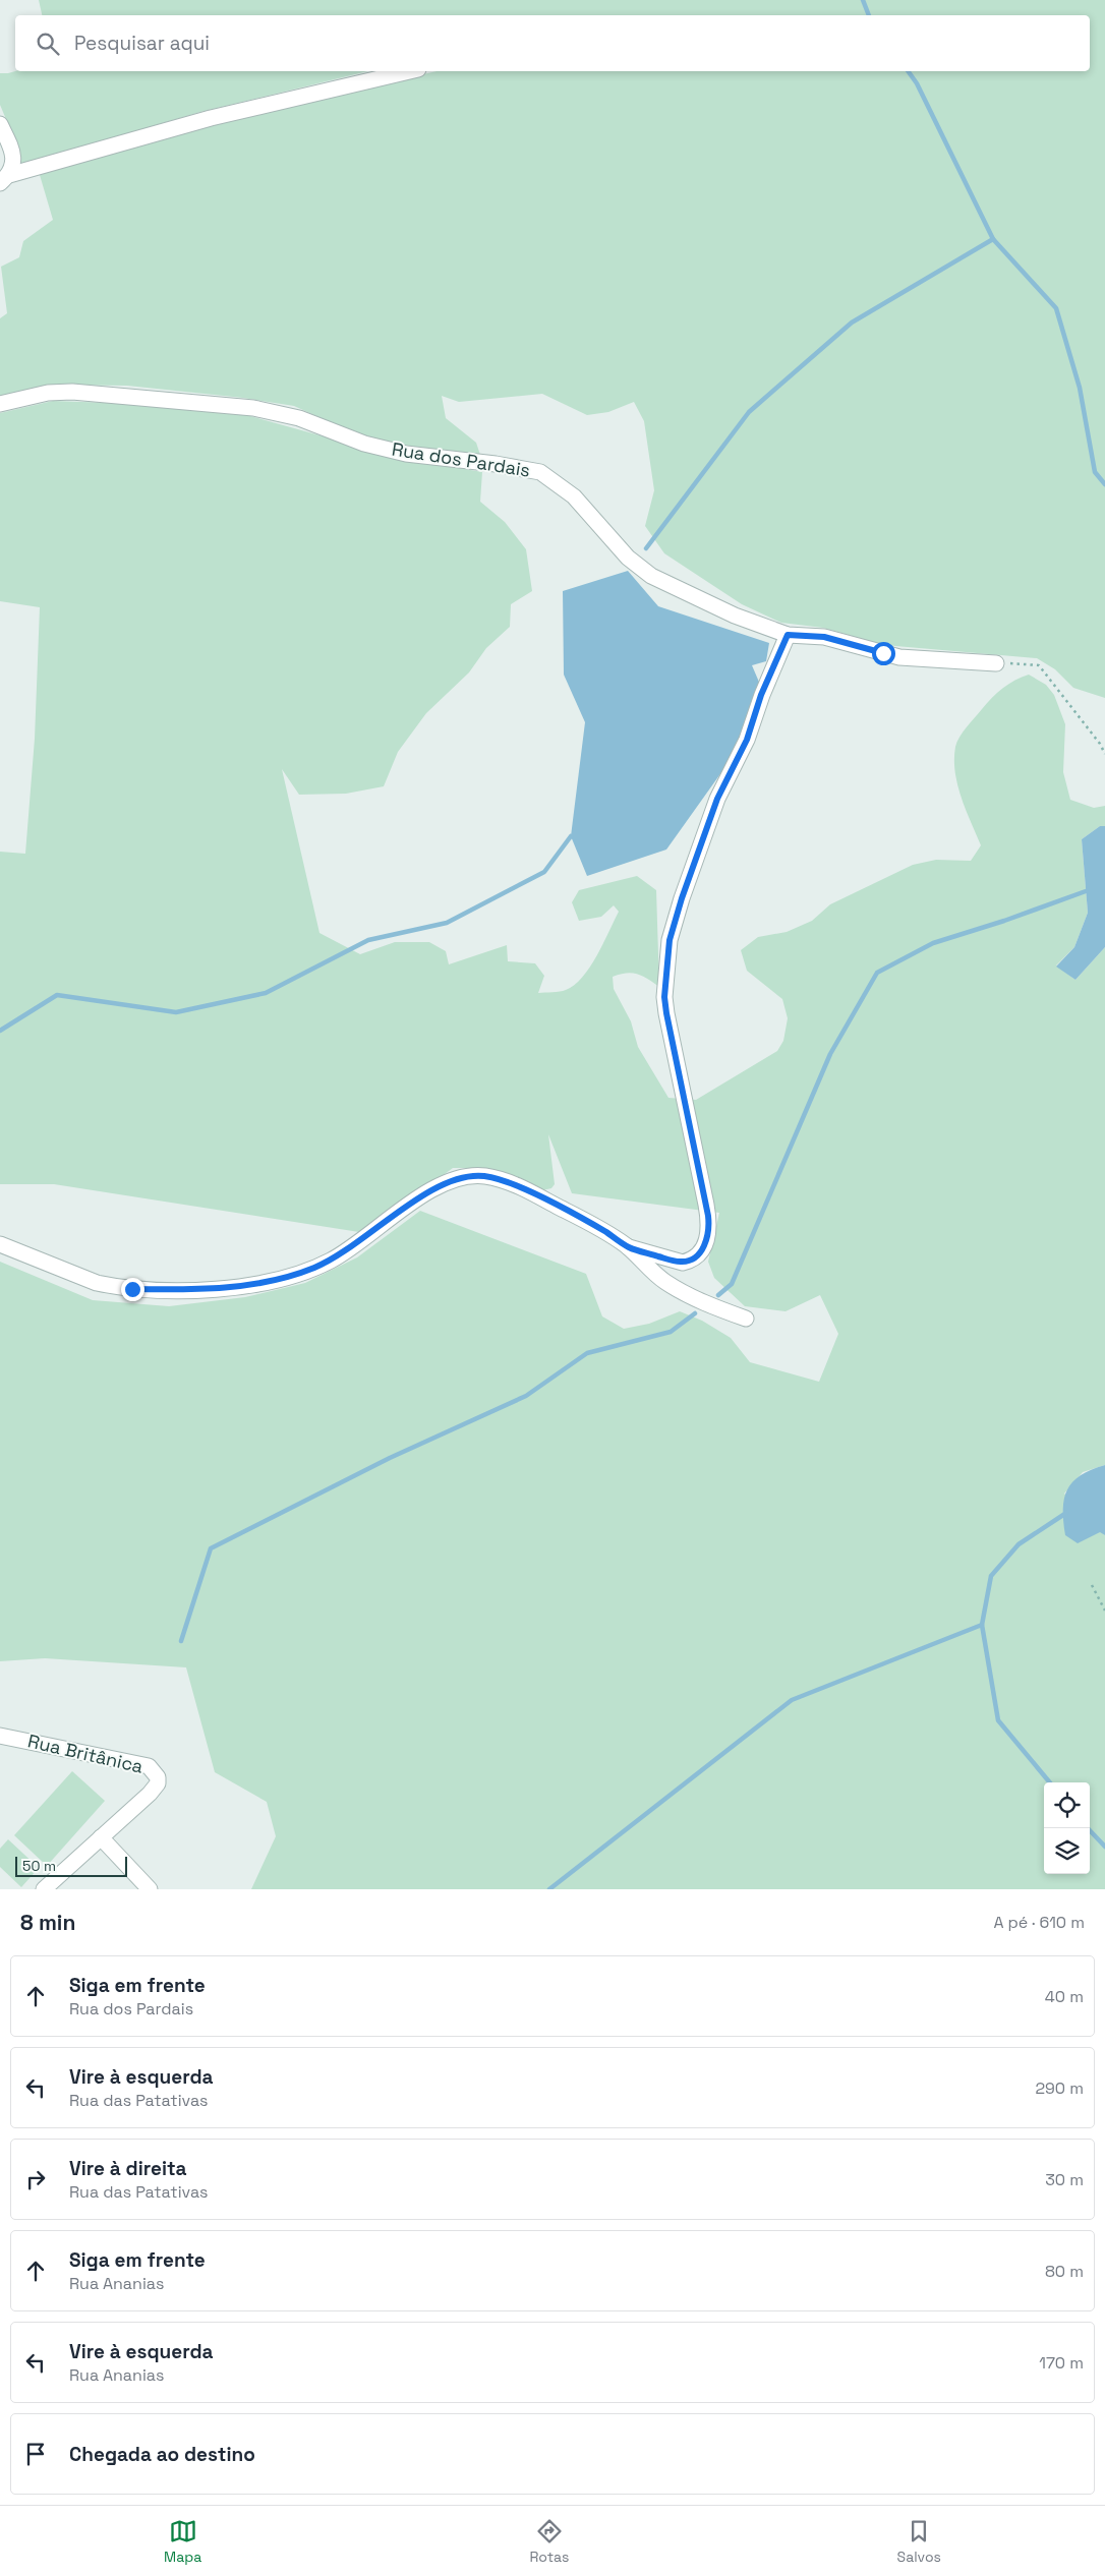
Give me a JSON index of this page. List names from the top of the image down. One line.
{"streets":{"street":["Rua dos Pardais","Rua Britânica"]},"scale_bar":"50 m","page":{"search":"Pesquisar aqui","scale":"50 m","heading":["8 min","A pé · 610 m"],"list":[["Siga em frente","Rua dos Pardais","40 m"],["Vire à esquerda","Rua das Patativas","290 m"],["Vire à direita","Rua das Patativas","30 m"],["Siga em frente","Rua Ananias","80 m"],["Vire à esquerda","Rua Ananias","170 m"],"Chegada ao destino"],"nav":["Mapa","Rotas","Salvos"]}}
